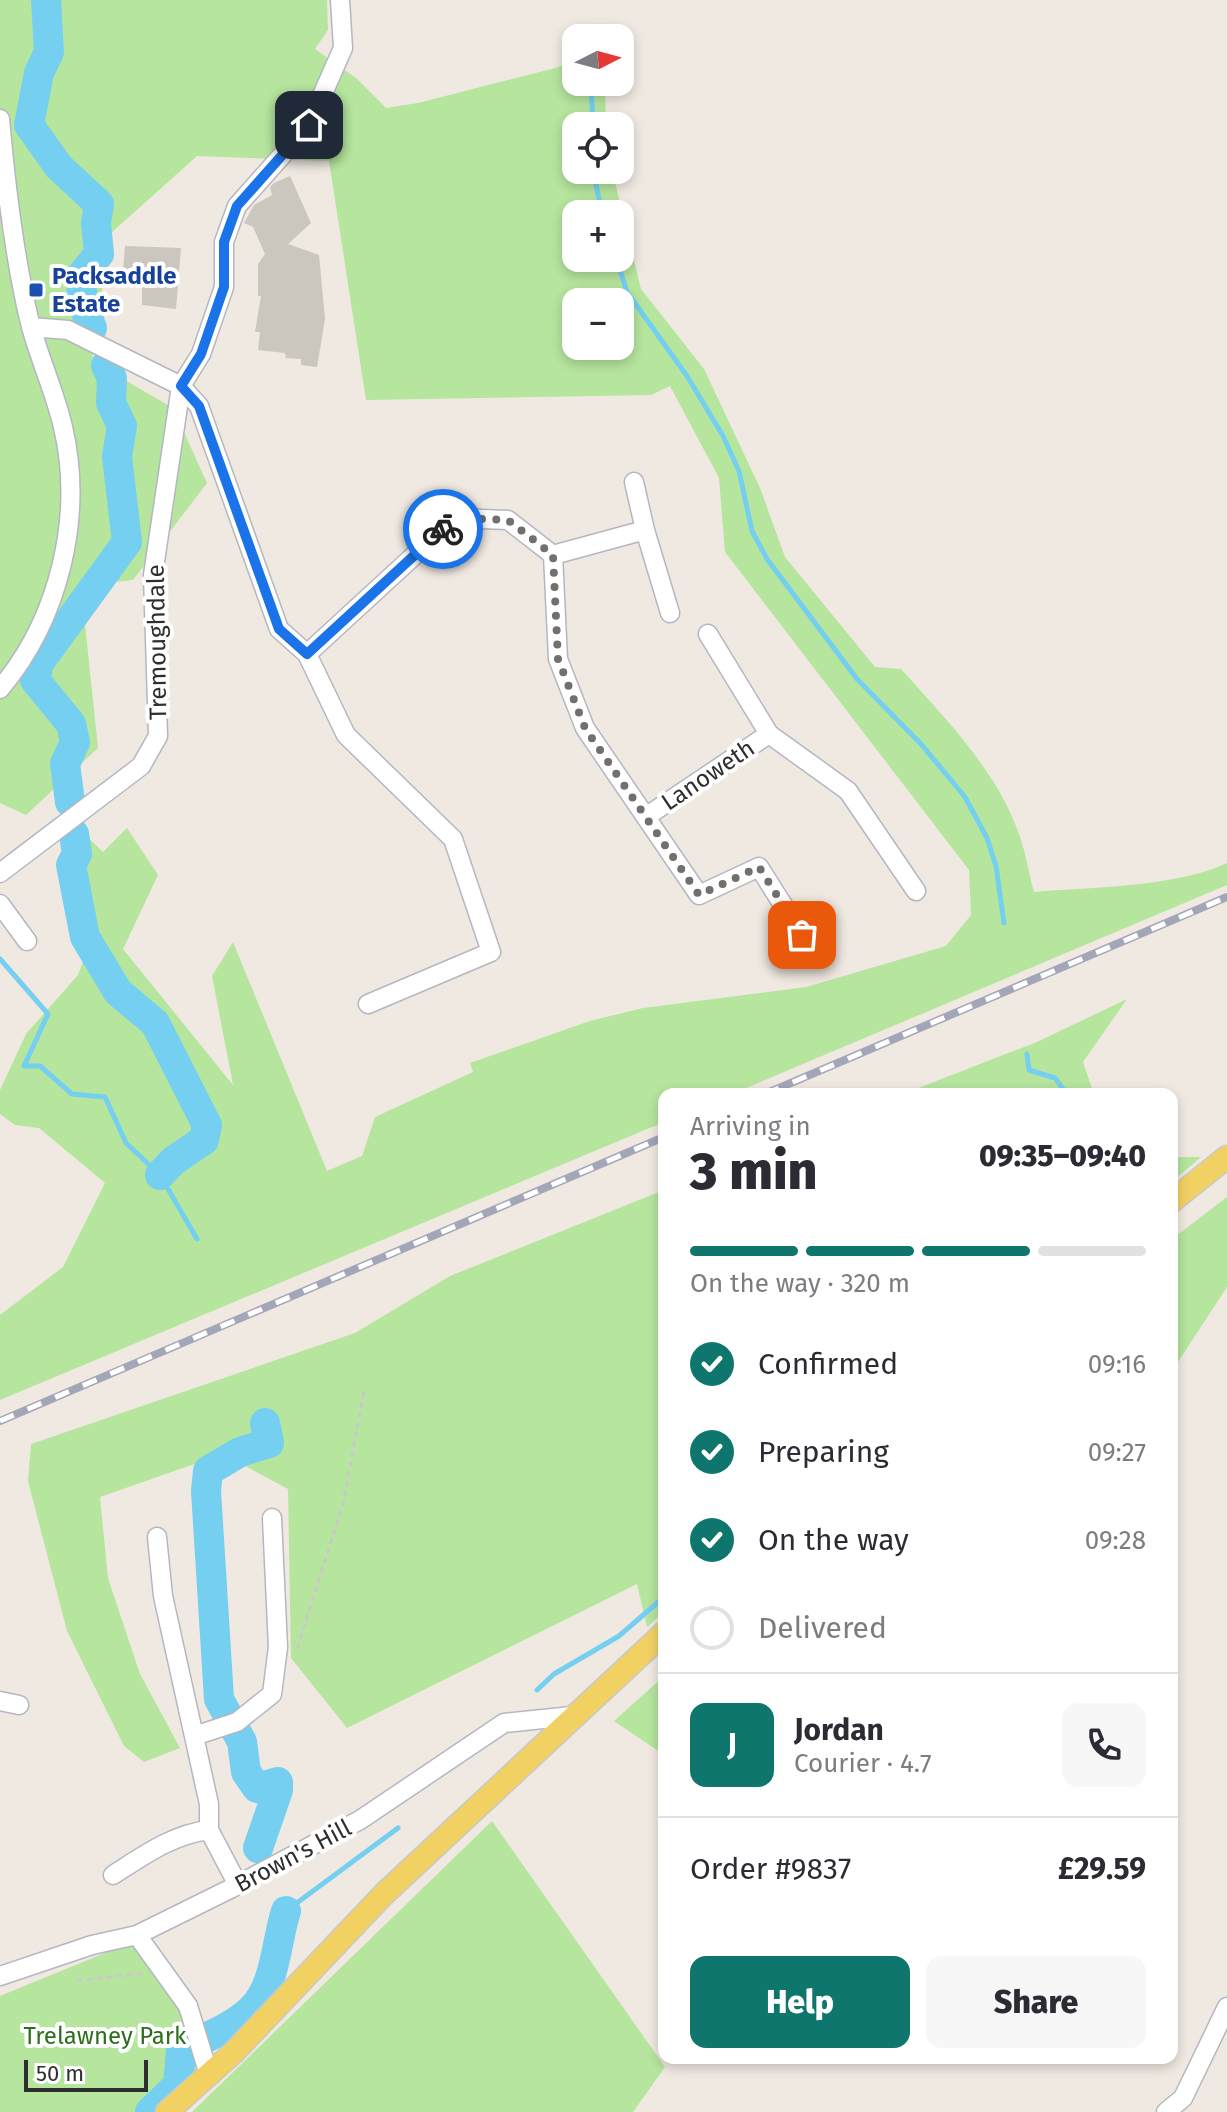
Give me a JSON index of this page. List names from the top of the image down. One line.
{"streets":{"street":["Tremoughdale","Lanoweth","Brown's Hill"]},"parks":["Trelawney Park"],"places":{"transit":["Packsaddle Estate"]},"scale_bar":"50 m","north":"right","page":{"map_buttons":["+","−"],"heading":["3 min","Arriving in","09:35–09:40"],"panel":["Jordan","Courier · 4.7","Order #9837","£29.59"],"bar":"On the way · 320 m","list":[["Confirmed","09:16"],["Preparing","09:27"],["On the way","09:28"],"Delivered"],"round":"J","buttons":["Help","Share"],"scale":"50 m"}}
